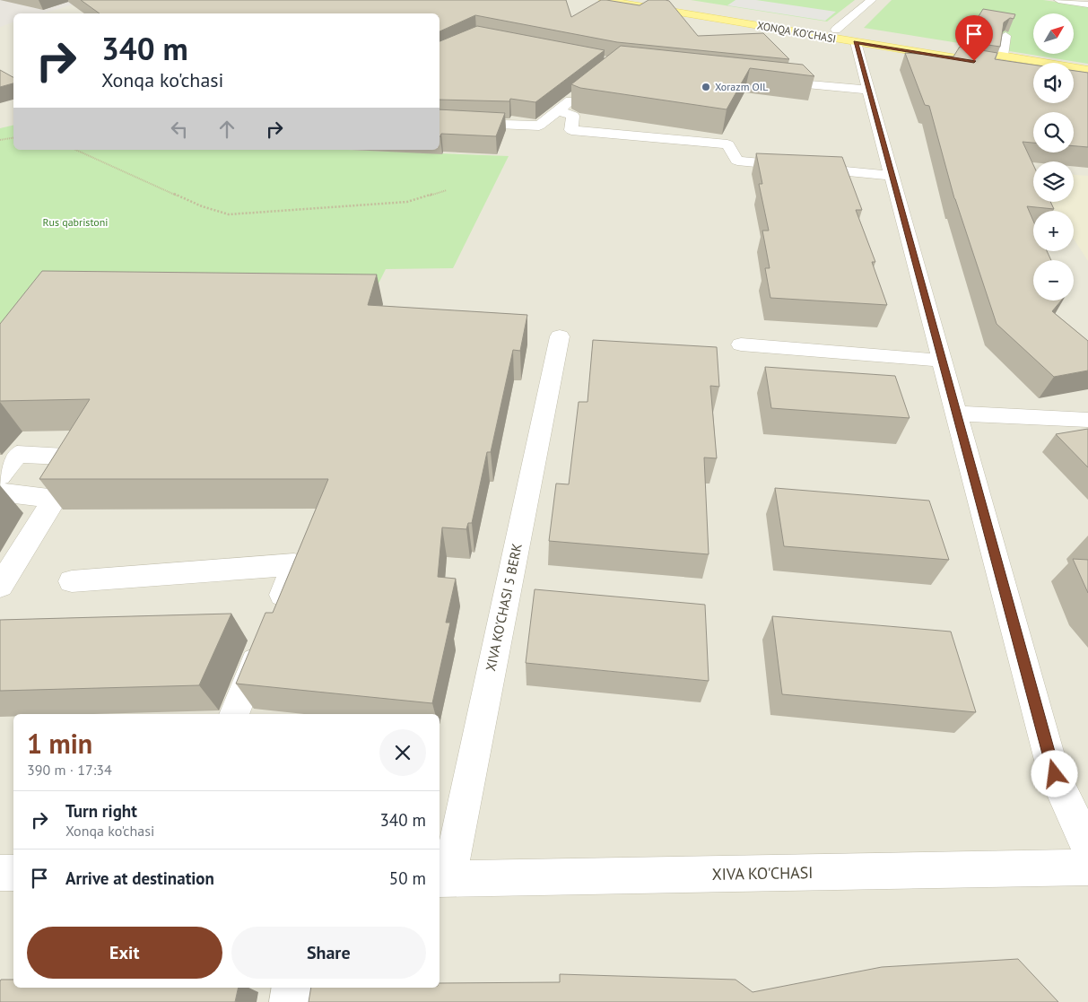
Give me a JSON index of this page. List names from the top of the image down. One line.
{"streets":{"main road":["XONQA KO'CHASI"],"street":["XIVA KO'CHASI 5 BERK","XIVA KO'CHASI"]},"crossings":[["XIVA KO'CHASI 5 BERK","XIVA KO'CHASI"]],"parks":["Rus qabristoni"],"places":["Xorazm OIL"],"north":"top right","page":{"map_buttons":["+","−"],"turn":["340 m","Xonqa ko'chasi"],"heading":["1 min","390 m · 17:34"],"list":[{"name":"Turn right","note":"Xonqa ko'chasi","value":"340 m"},{"name":"Arrive at destination","value":"50 m"}],"buttons":["Exit","Share"]}}
